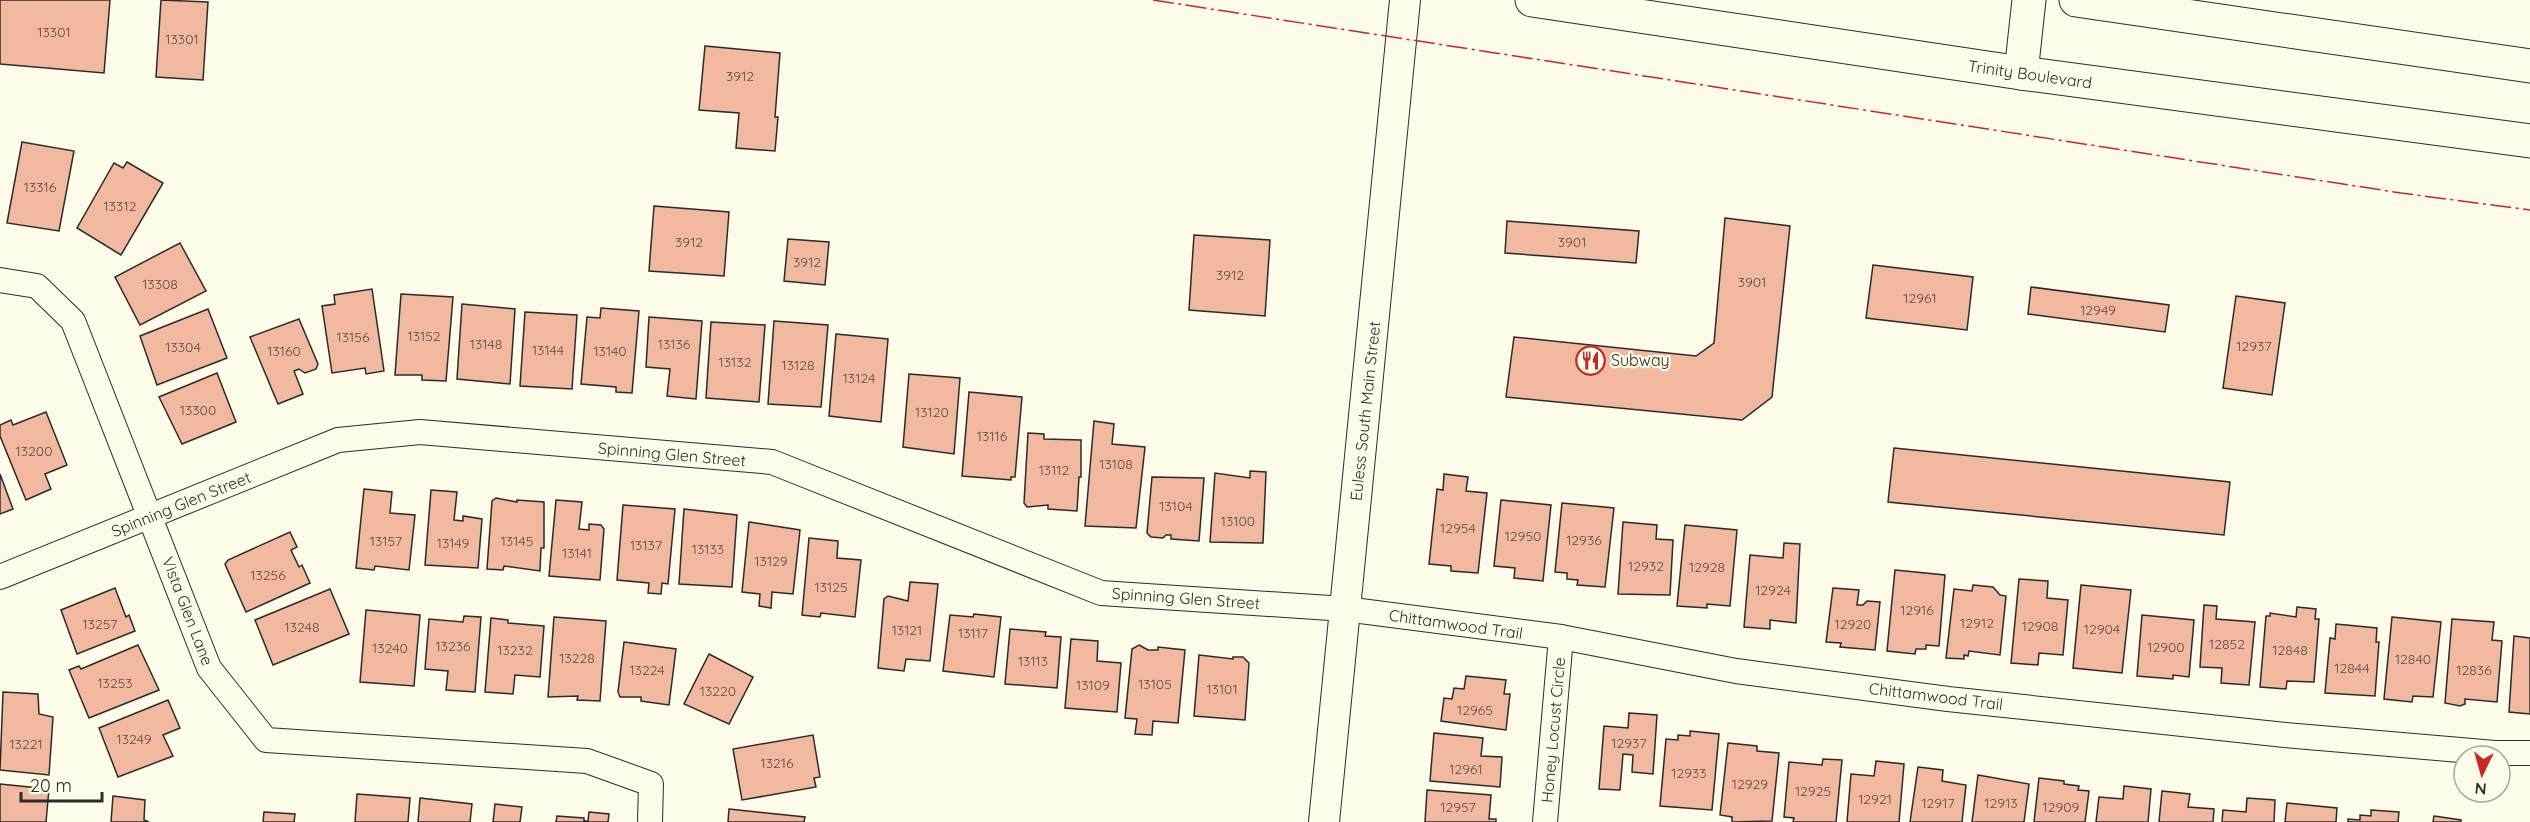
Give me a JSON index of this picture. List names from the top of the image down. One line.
{"streets":{"main road":["Trinity Boulevard"],"street":["Euless South Main Street","Spinning Glen Street","Vista Glen Lane","Chittamwood Trail","Honey Locust Circle"]},"crossings":[["Euless South Main Street","Spinning Glen Street"],["Euless South Main Street","Chittamwood Trail"],["Spinning Glen Street","Vista Glen Lane"],["Spinning Glen Street","Chittamwood Trail"],["Chittamwood Trail","Honey Locust Circle"]],"places":{"restaurant":["Subway"]},"house_numbers":["13301","13301","3912","13316","13312","3912","3901","3912","3912","3901","13308","12961","12949","13152","13156","13148","13136","12937","13304","13144","13160","13140","13132","13128","13124","13300","13120","13116","13200","13108","13112","13104","13100","12954","12950","12936","13157","13145","13149","13137","13133","13141","13129","12932","12928","13256","13125","12924","12916","12912","13257","12920","12908","13248","12904","13121","13117","12852","13236","12900","13240","13232","12848","13228","12840","13113","12844","13224","12836","13253","13105","13109","13101","13220","12965","13249","12937","13221","13216","12961","12933","12929","12925","12921","12917","12913","12957","12909"],"scale_bar":"20 m","north":"bottom"}
